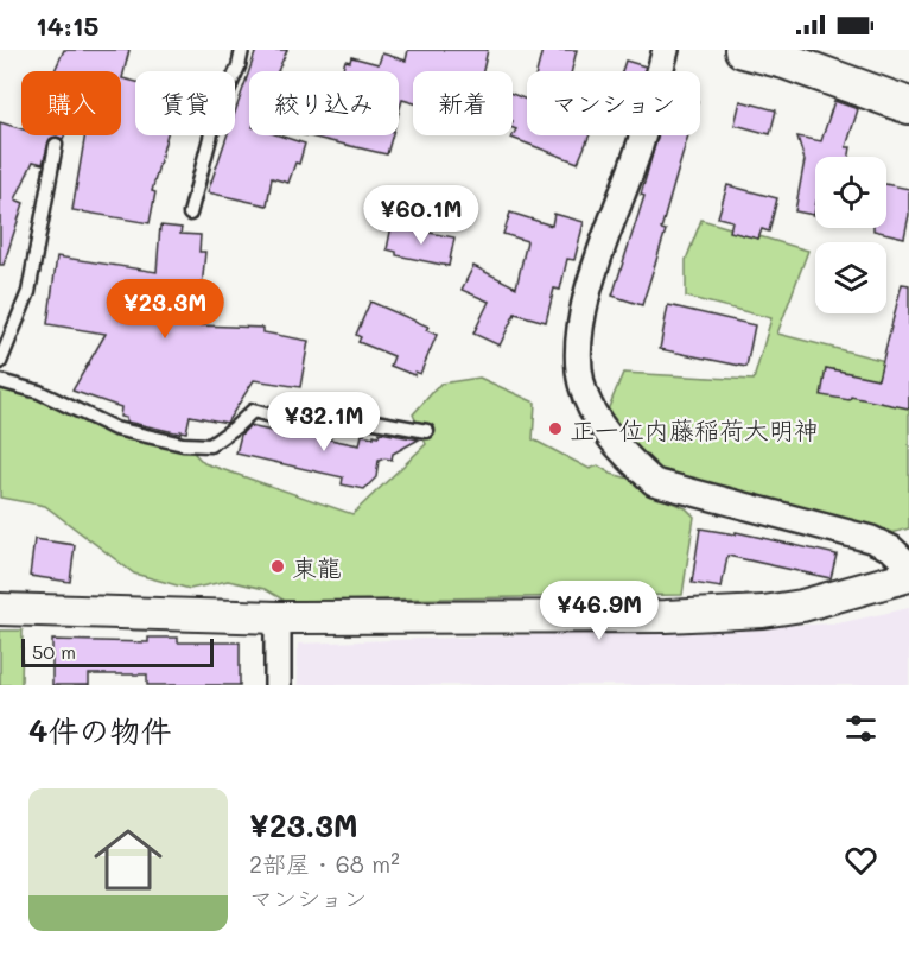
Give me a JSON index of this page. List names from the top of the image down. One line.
{"places":["正一位内藤稲荷大明神","東龍"],"scale_bar":"50 m","page":{"status":"14:15","chip":["購入","賃貸","絞り込み","新着","マンション"],"price":["¥60.1M","¥23.3M","¥32.1M","¥46.9M"],"scale":"50 m","heading":"4件の物件","list":[{"name":"¥23.3M","note":"2部屋 · 68 m² · マンション"}]}}
